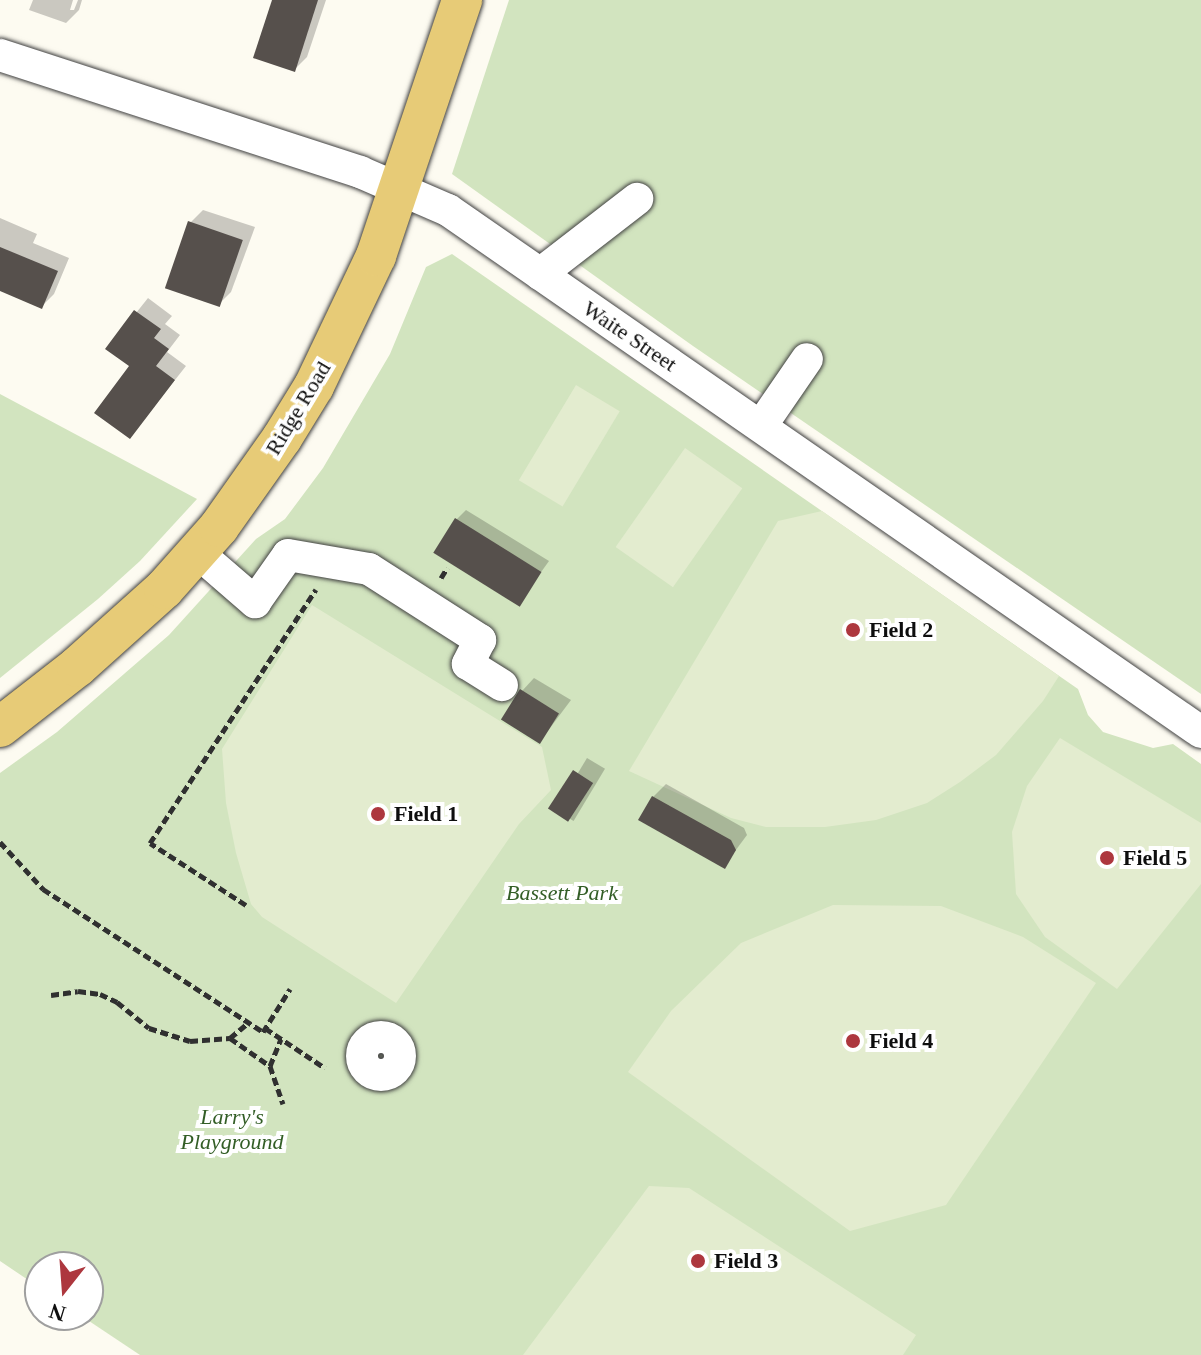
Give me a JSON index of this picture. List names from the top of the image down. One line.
{"streets":{"main road":["Ridge Road"],"street":["Waite Street"]},"crossings":[["Waite Street","Ridge Road"]],"parks":["Bassett Park","Larry's Playground"],"places":["Field 2","Field 1","Field 5","Field 4","Field 3"],"north":"bottom"}
